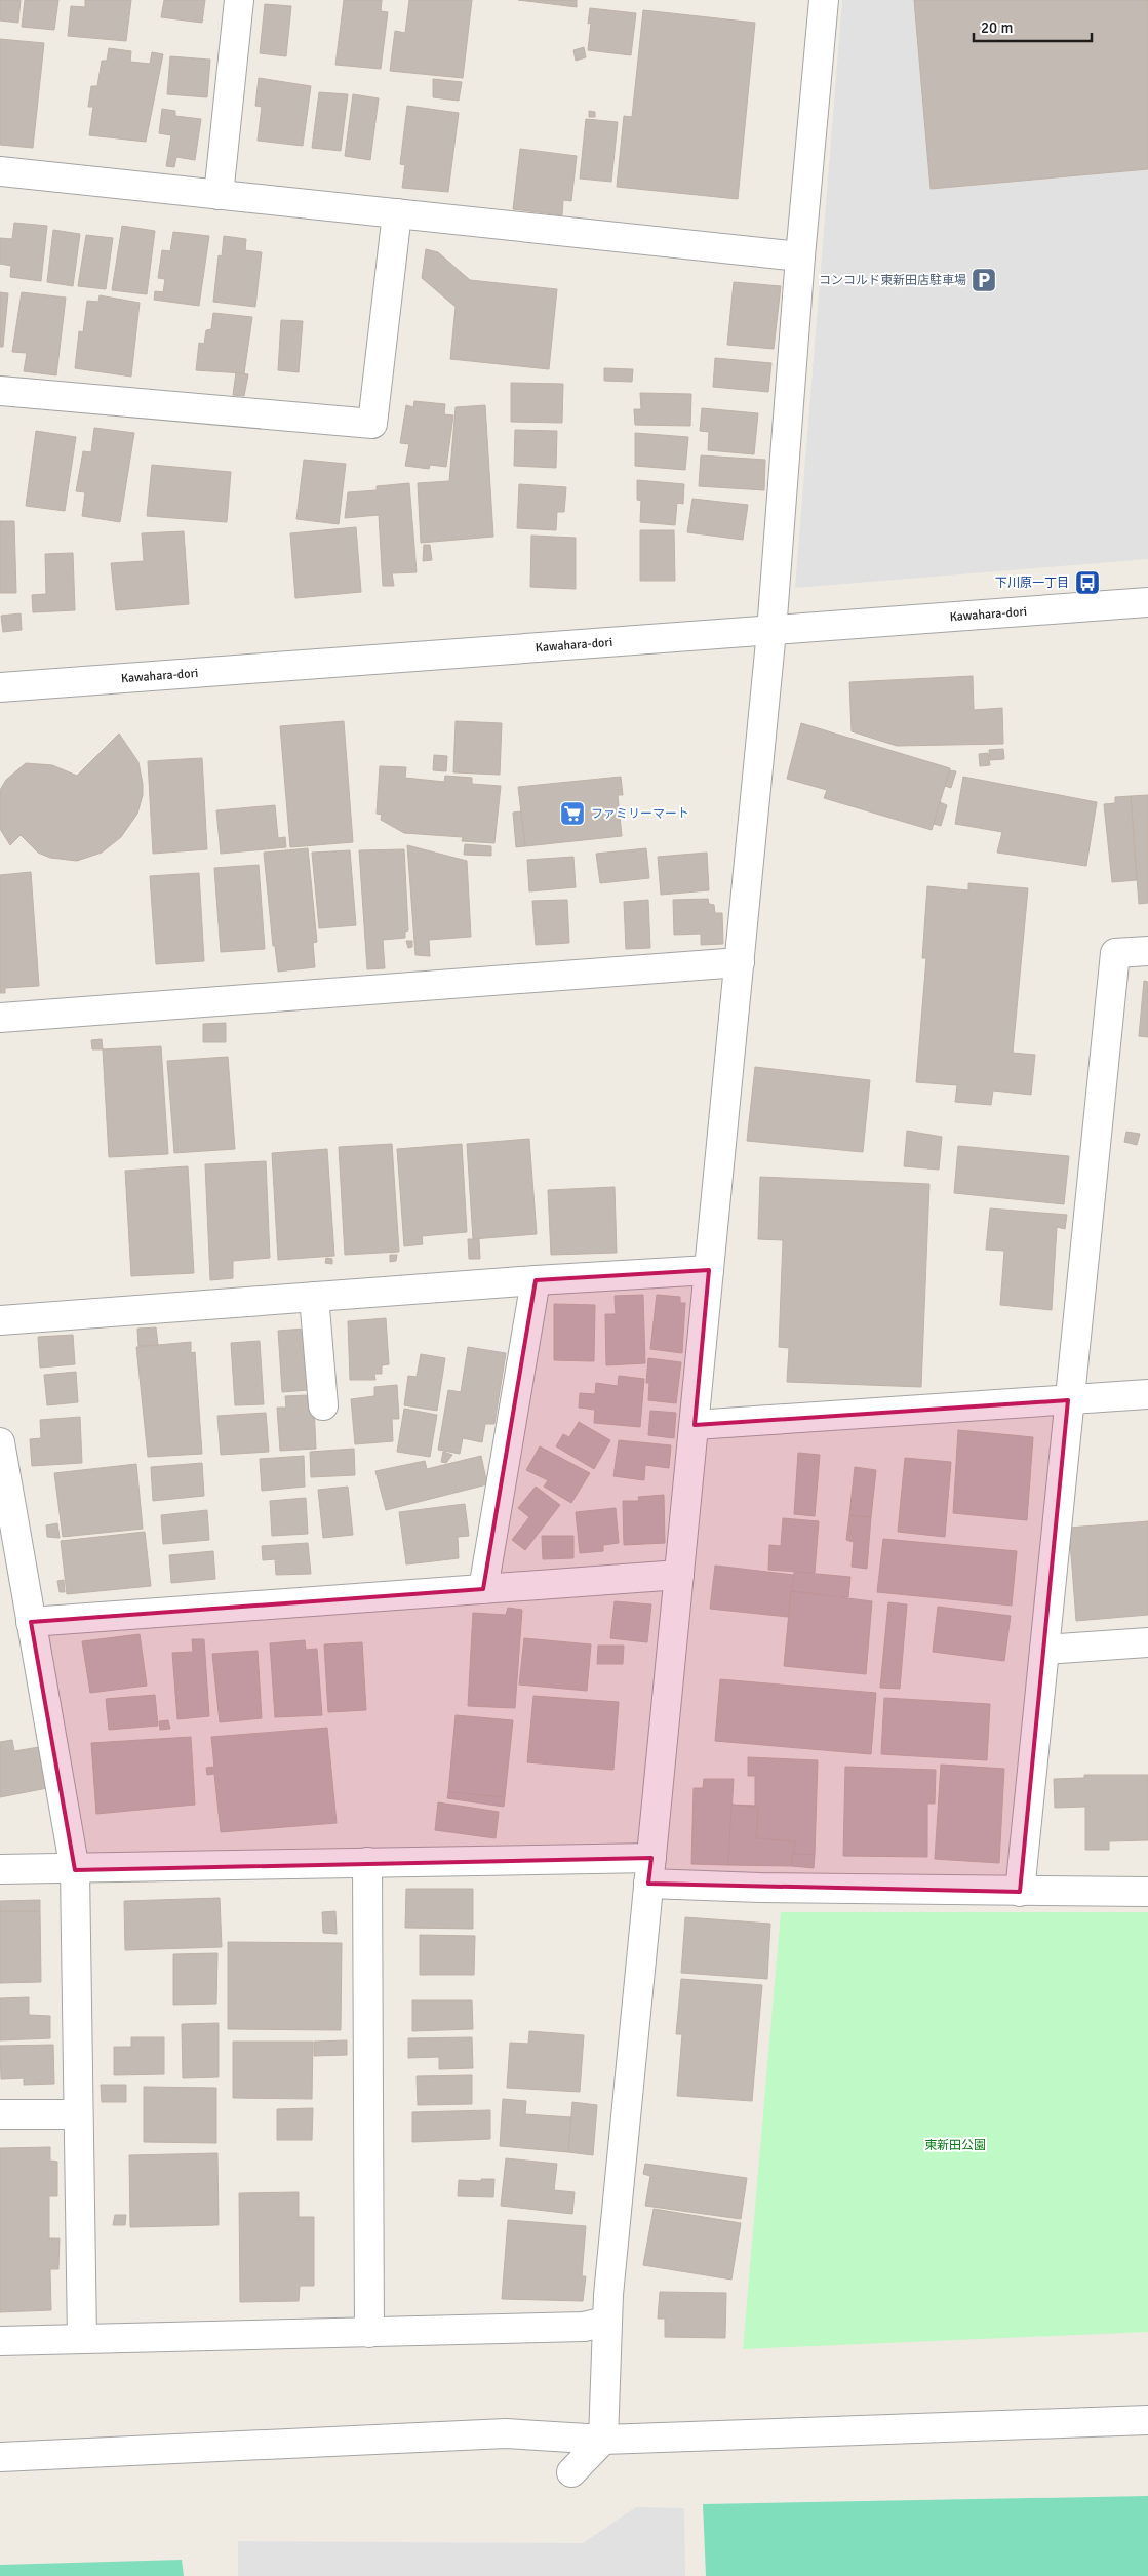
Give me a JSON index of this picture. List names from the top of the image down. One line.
{"streets":{"street":["Kawahara-dori"]},"parks":["東新田公園"],"places":{"parking":["コンコルド東新田店駐車場"],"bus stop":["下川原一丁目"],"supermarket":["ファミリーマート"]},"scale_bar":"20 m"}
